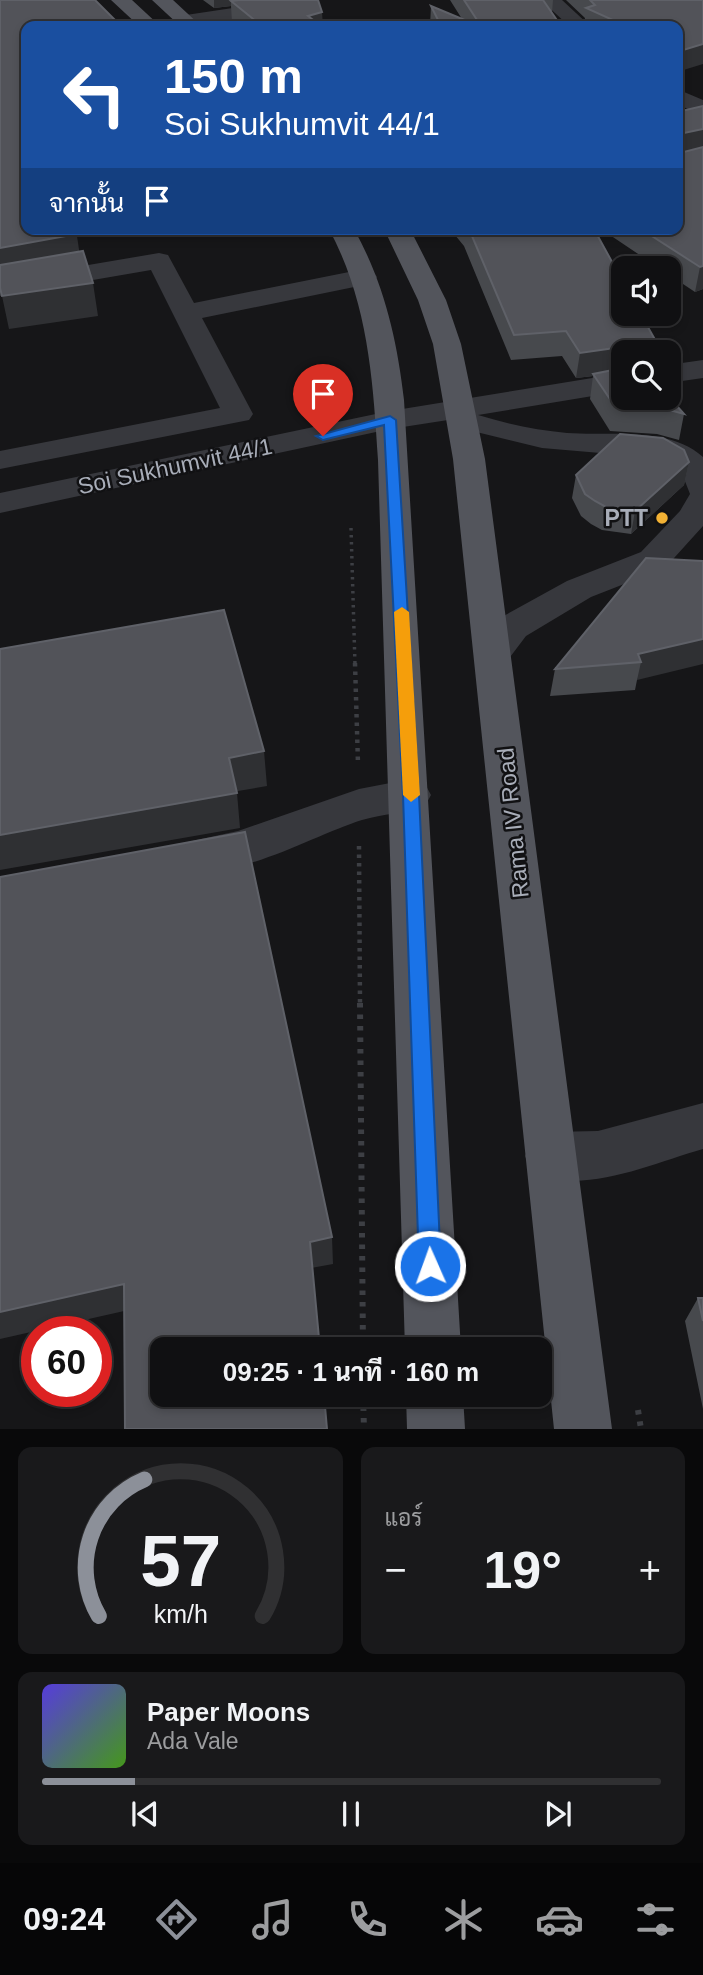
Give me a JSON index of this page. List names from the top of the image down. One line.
{"streets":{"main road":["Rama IV Road"],"street":["Soi Sukhumvit 44/1"]},"crossings":[["Soi Sukhumvit 44/1","Rama IV Road"]],"places":["PTT"],"page":{"turn":["150 m","Soi Sukhumvit 44/1"],"then":"จากนั้น","limit":"60","trip":"09:25 · 1 นาที · 160 m","tile":"แอร์","heat":["−","19°","+"],"song":["Paper Moons","Ada Vale"],"tabs":"09:24","gauge":["57","km/h"]}}
